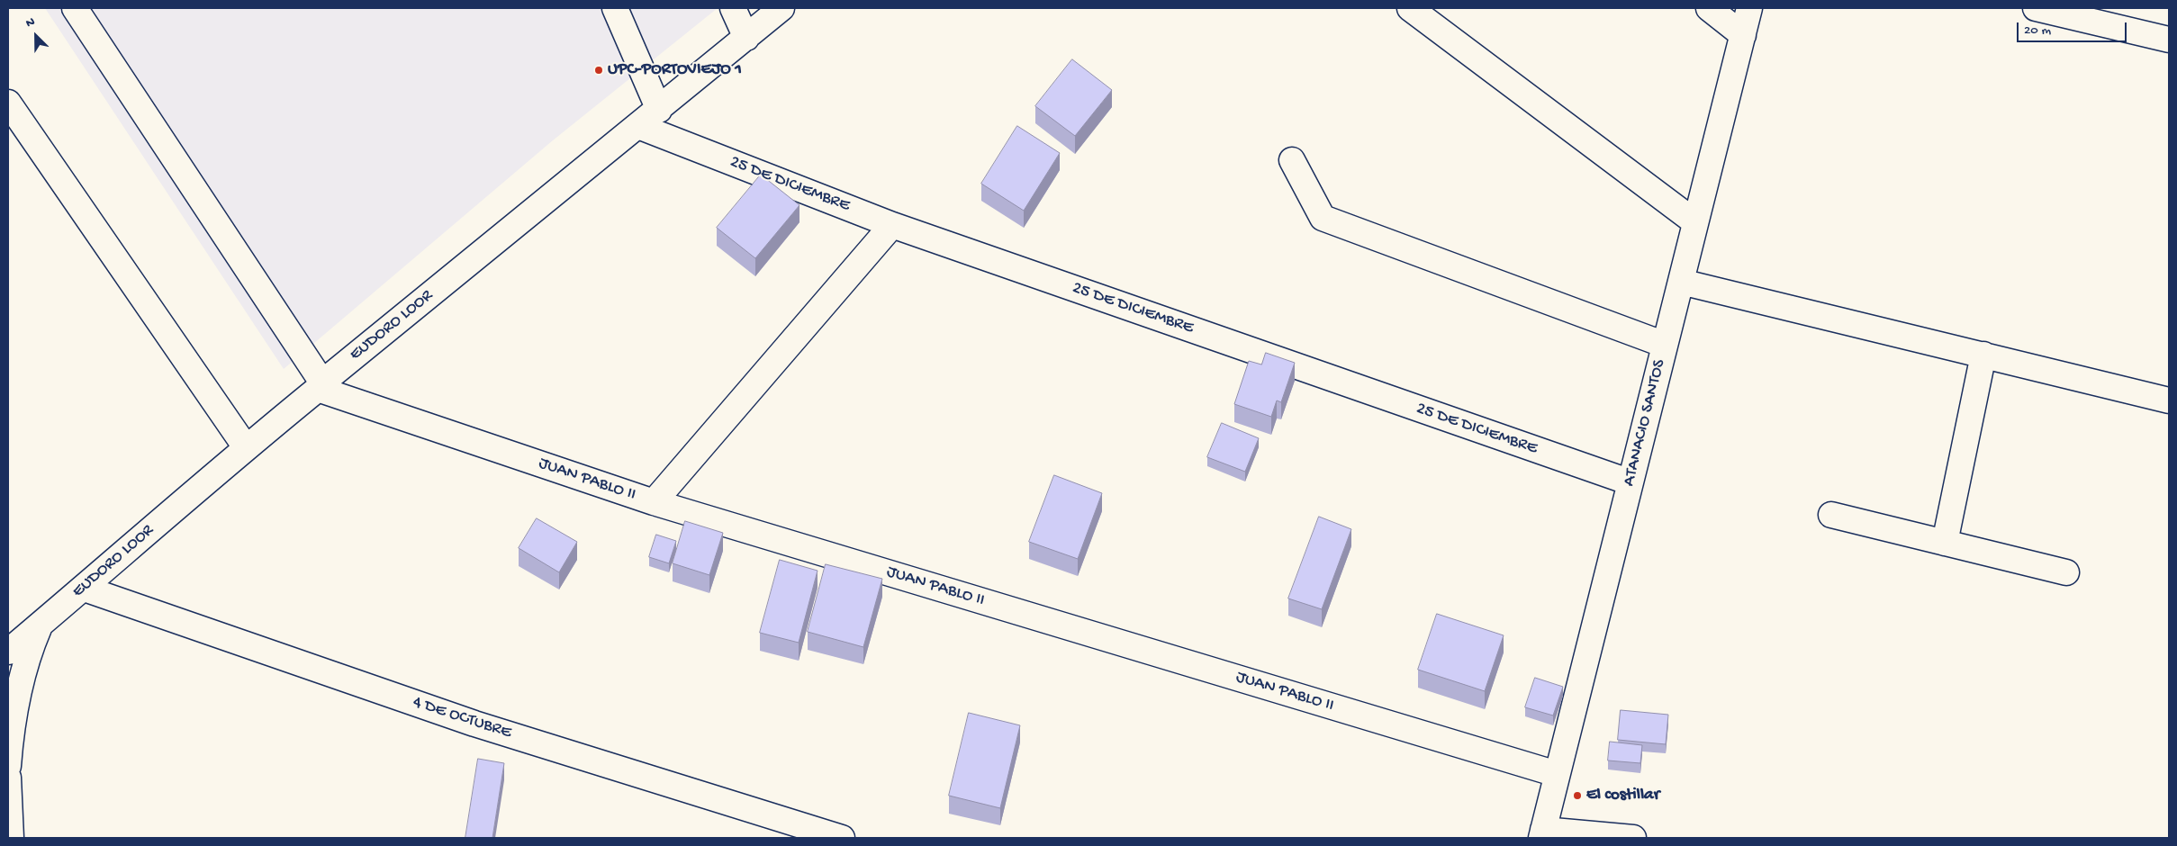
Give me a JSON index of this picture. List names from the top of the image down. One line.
{"streets":{"street":["25 DE DICIEMBRE","EUDORO LOOR","ATANACIO SANTOS","JUAN PABLO II","4 DE OCTUBRE"]},"crossings":[["25 DE DICIEMBRE","EUDORO LOOR"],["25 DE DICIEMBRE","ATANACIO SANTOS"],["EUDORO LOOR","JUAN PABLO II"],["EUDORO LOOR","4 DE OCTUBRE"],["ATANACIO SANTOS","JUAN PABLO II"]],"places":["UPC-PORTOVIEJO 1","El costillar"],"scale_bar":"20 m","north":"top left"}
